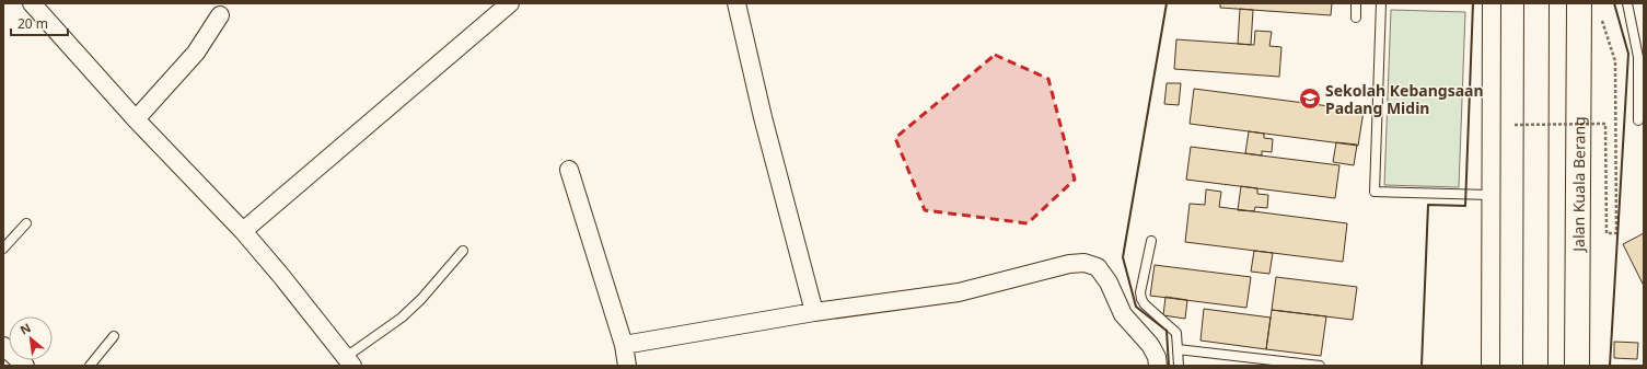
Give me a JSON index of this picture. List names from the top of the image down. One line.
{"streets":{"highway":["Jalan Kuala Berang"]},"places":{"school or university":["Sekolah Kebangsaan Padang Midin"]},"scale_bar":"20 m","north":"top left"}
